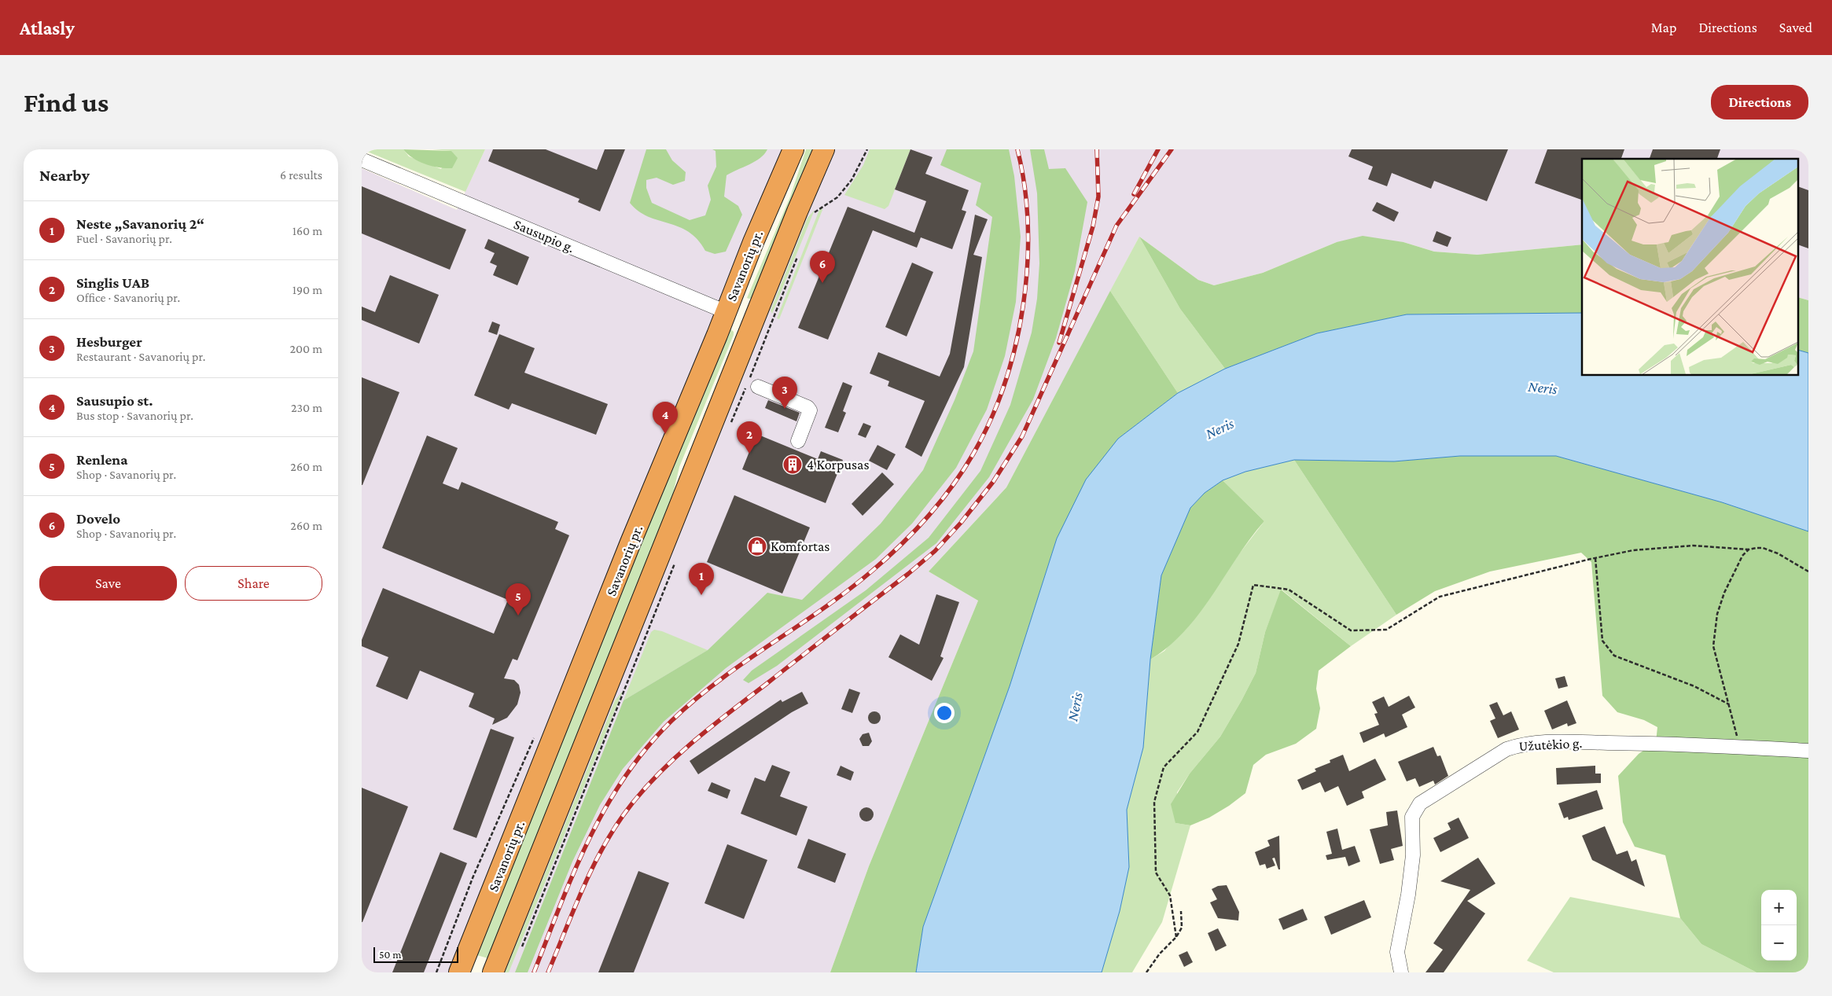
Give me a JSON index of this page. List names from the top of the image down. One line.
{"streets":{"highway":["Savanorių pr."],"street":["Sausupio g.","Užutėkio g."]},"crossings":[["Sausupio g.","Savanorių pr."]],"water":["Neris"],"places":{"building":["4 Korpusas"],"shop":["Komfortas"]},"scale_bar":"50 m","page":{"header":"Atlasly","nav":["Map","Directions","Saved"],"buttons":["Directions",["Save","Share"]],"title":"Find us","heading":["Nearby","6 results"],"list":[{"mark":"1","name":"Neste „Savanorių 2“","note":"Fuel · Savanorių pr.","value":"160 m"},{"mark":"2","name":"Singlis UAB","note":"Office · Savanorių pr.","value":"190 m"},{"mark":"3","name":"Hesburger","note":"Restaurant · Savanorių pr.","value":"200 m"},{"mark":"4","name":"Sausupio st.","note":"Bus stop · Savanorių pr.","value":"230 m"},{"mark":"5","name":"Renlena","note":"Shop · Savanorių pr.","value":"260 m"},{"mark":"6","name":"Dovelo","note":"Shop · Savanorių pr.","value":"260 m"}],"pins":["6","3","4","2","1","5"],"map_buttons":["+","−"],"scale":"50 m"}}
